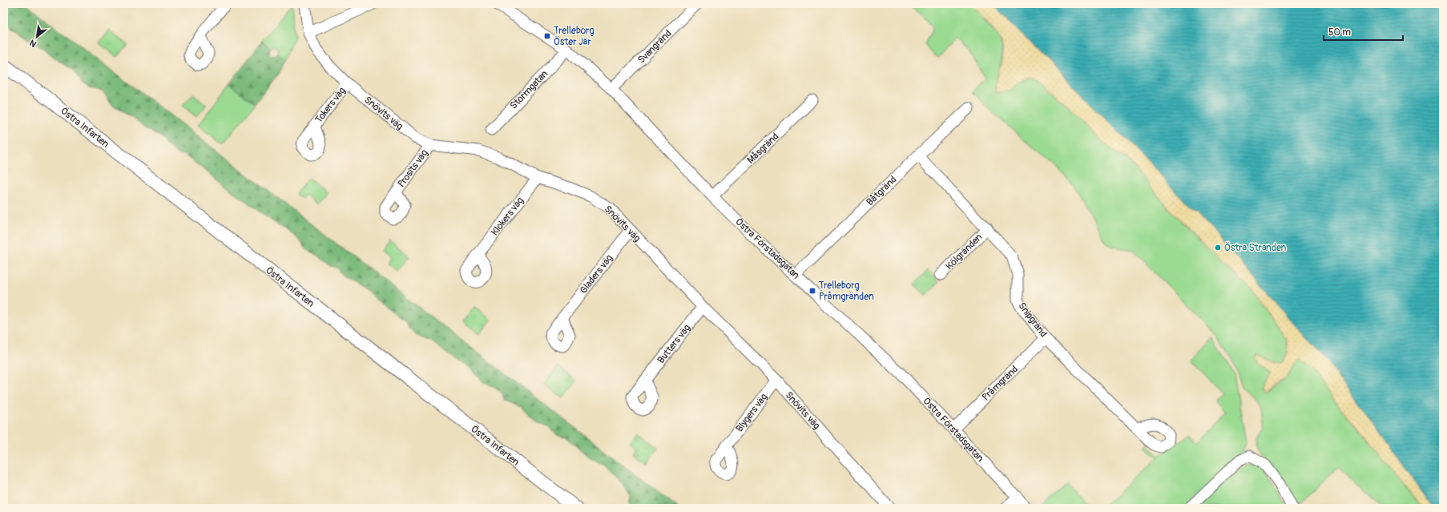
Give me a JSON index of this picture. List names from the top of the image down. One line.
{"streets":{"main road":["Östra Infarten"],"street":["Svangränd","Stormgatan","Tokers väg","Snövits väg","Måsgränd","Prosits väg","Båtgränd","Klokers väg","Östra Förstadsgatan","Kölgränden","Gladers väg","Snipgränd","Butters väg","Pråmgränd","Blygers väg"]},"crossings":[["Svangränd","Östra Förstadsgatan"],["Stormgatan","Östra Förstadsgatan"],["Tokers väg","Snövits väg"],["Snövits väg","Prosits väg"],["Snövits väg","Klokers väg"],["Snövits väg","Gladers väg"],["Snövits väg","Butters väg"],["Snövits väg","Blygers väg"],["Måsgränd","Östra Förstadsgatan"],["Båtgränd","Östra Förstadsgatan"],["Båtgränd","Snipgränd"],["Östra Förstadsgatan","Pråmgränd"],["Kölgränden","Snipgränd"],["Snipgränd","Pråmgränd"]],"places":{"transit":["Trelleborg Öster Jär","Trelleborg Pråmgränden"],"other":["Östra Stranden"]},"scale_bar":"50 m","north":"bottom left"}
